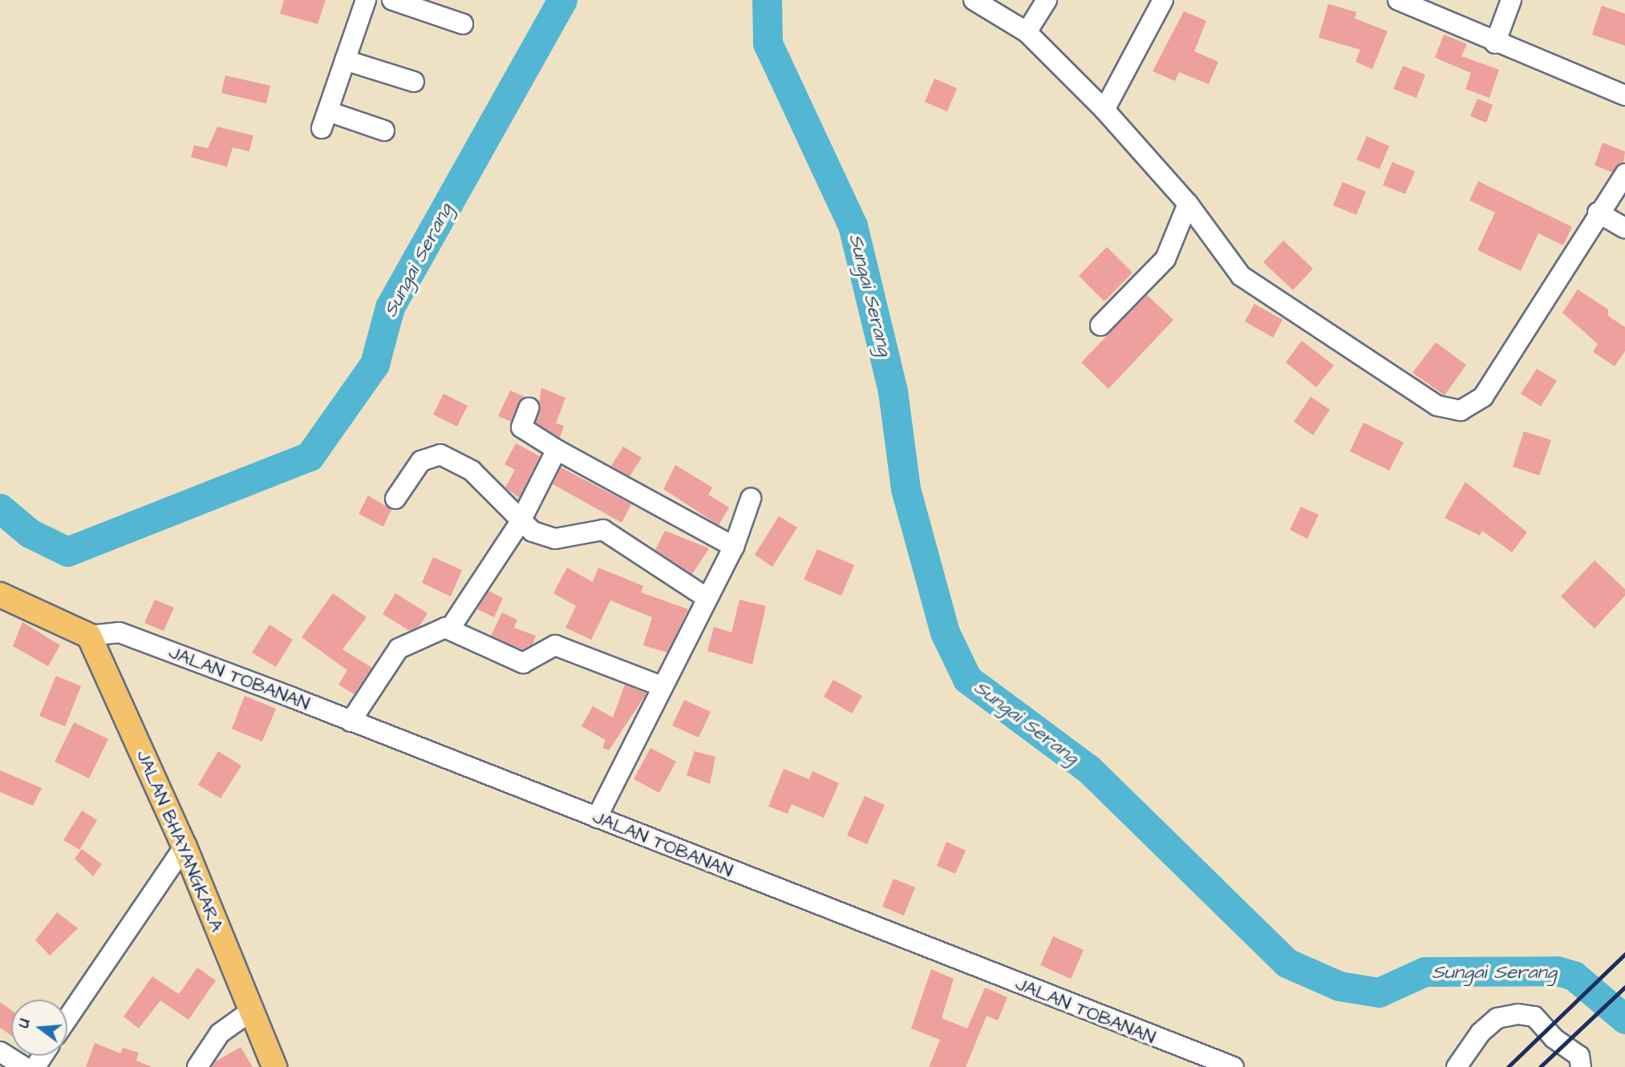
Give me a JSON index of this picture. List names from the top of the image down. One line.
{"streets":{"main road":["JALAN BHAYANGKARA"],"street":["JALAN TOBANAN"]},"crossings":[["JALAN TOBANAN","JALAN BHAYANGKARA"]],"water":["Sungai Serang"],"north":"left"}
